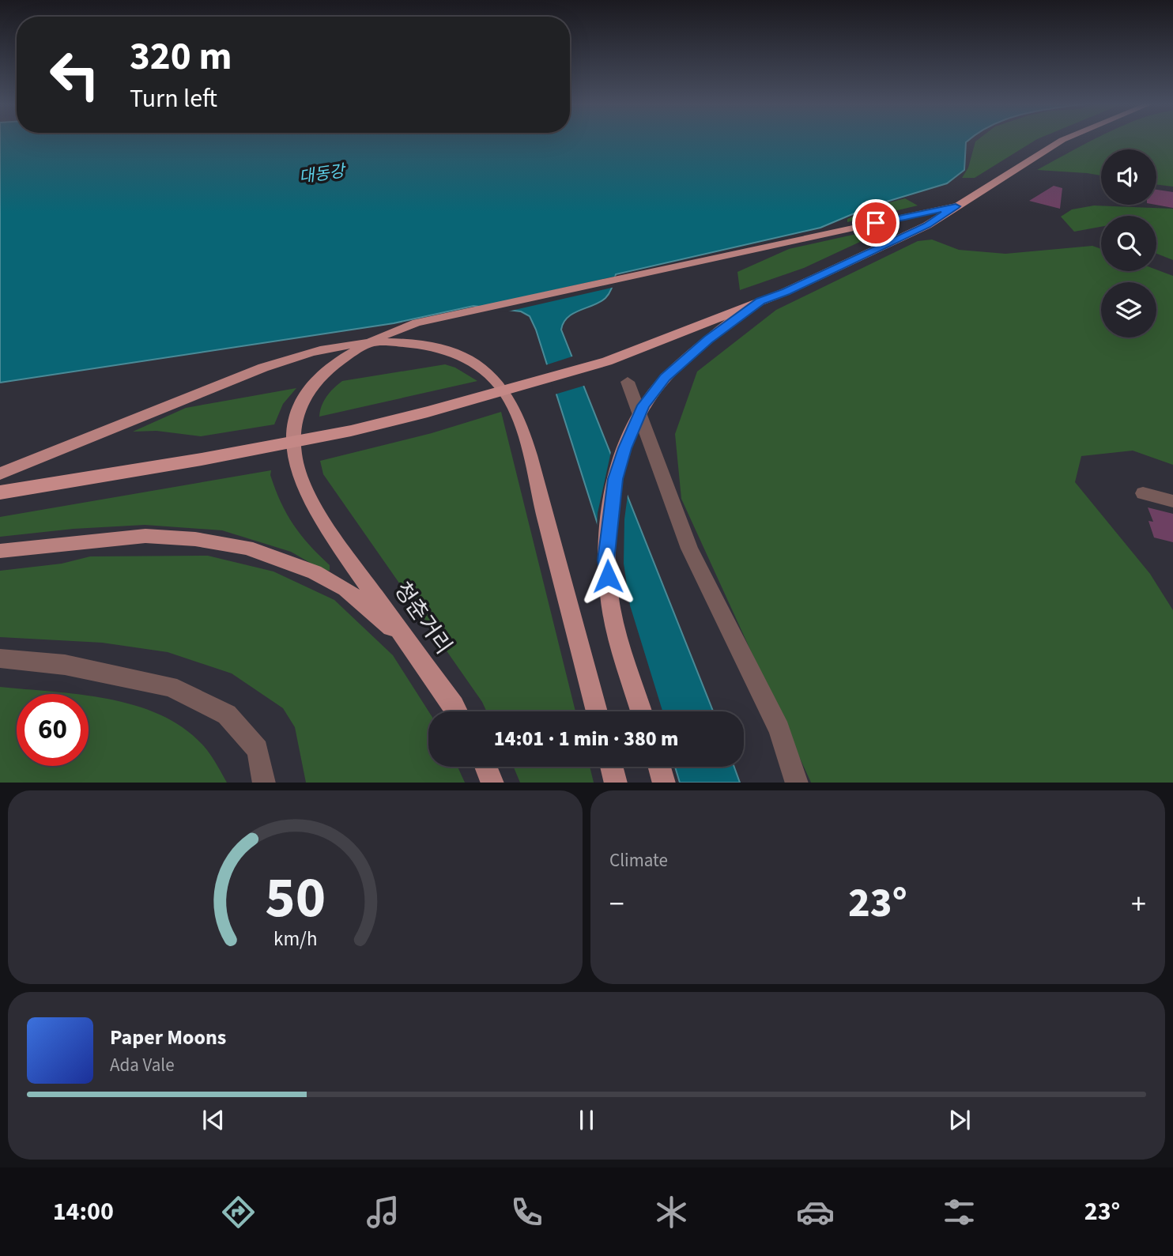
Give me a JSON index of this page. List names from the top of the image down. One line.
{"streets":{"main road":["청춘거리"]},"water":["대동강"],"page":{"turn":["320 m","Turn left"],"limit":"60","trip":"14:01 · 1 min · 380 m","tile":"Climate","heat":["−","23°","+"],"song":["Paper Moons","Ada Vale"],"tabs":["14:00","23°"],"gauge":["50","km/h"]}}
